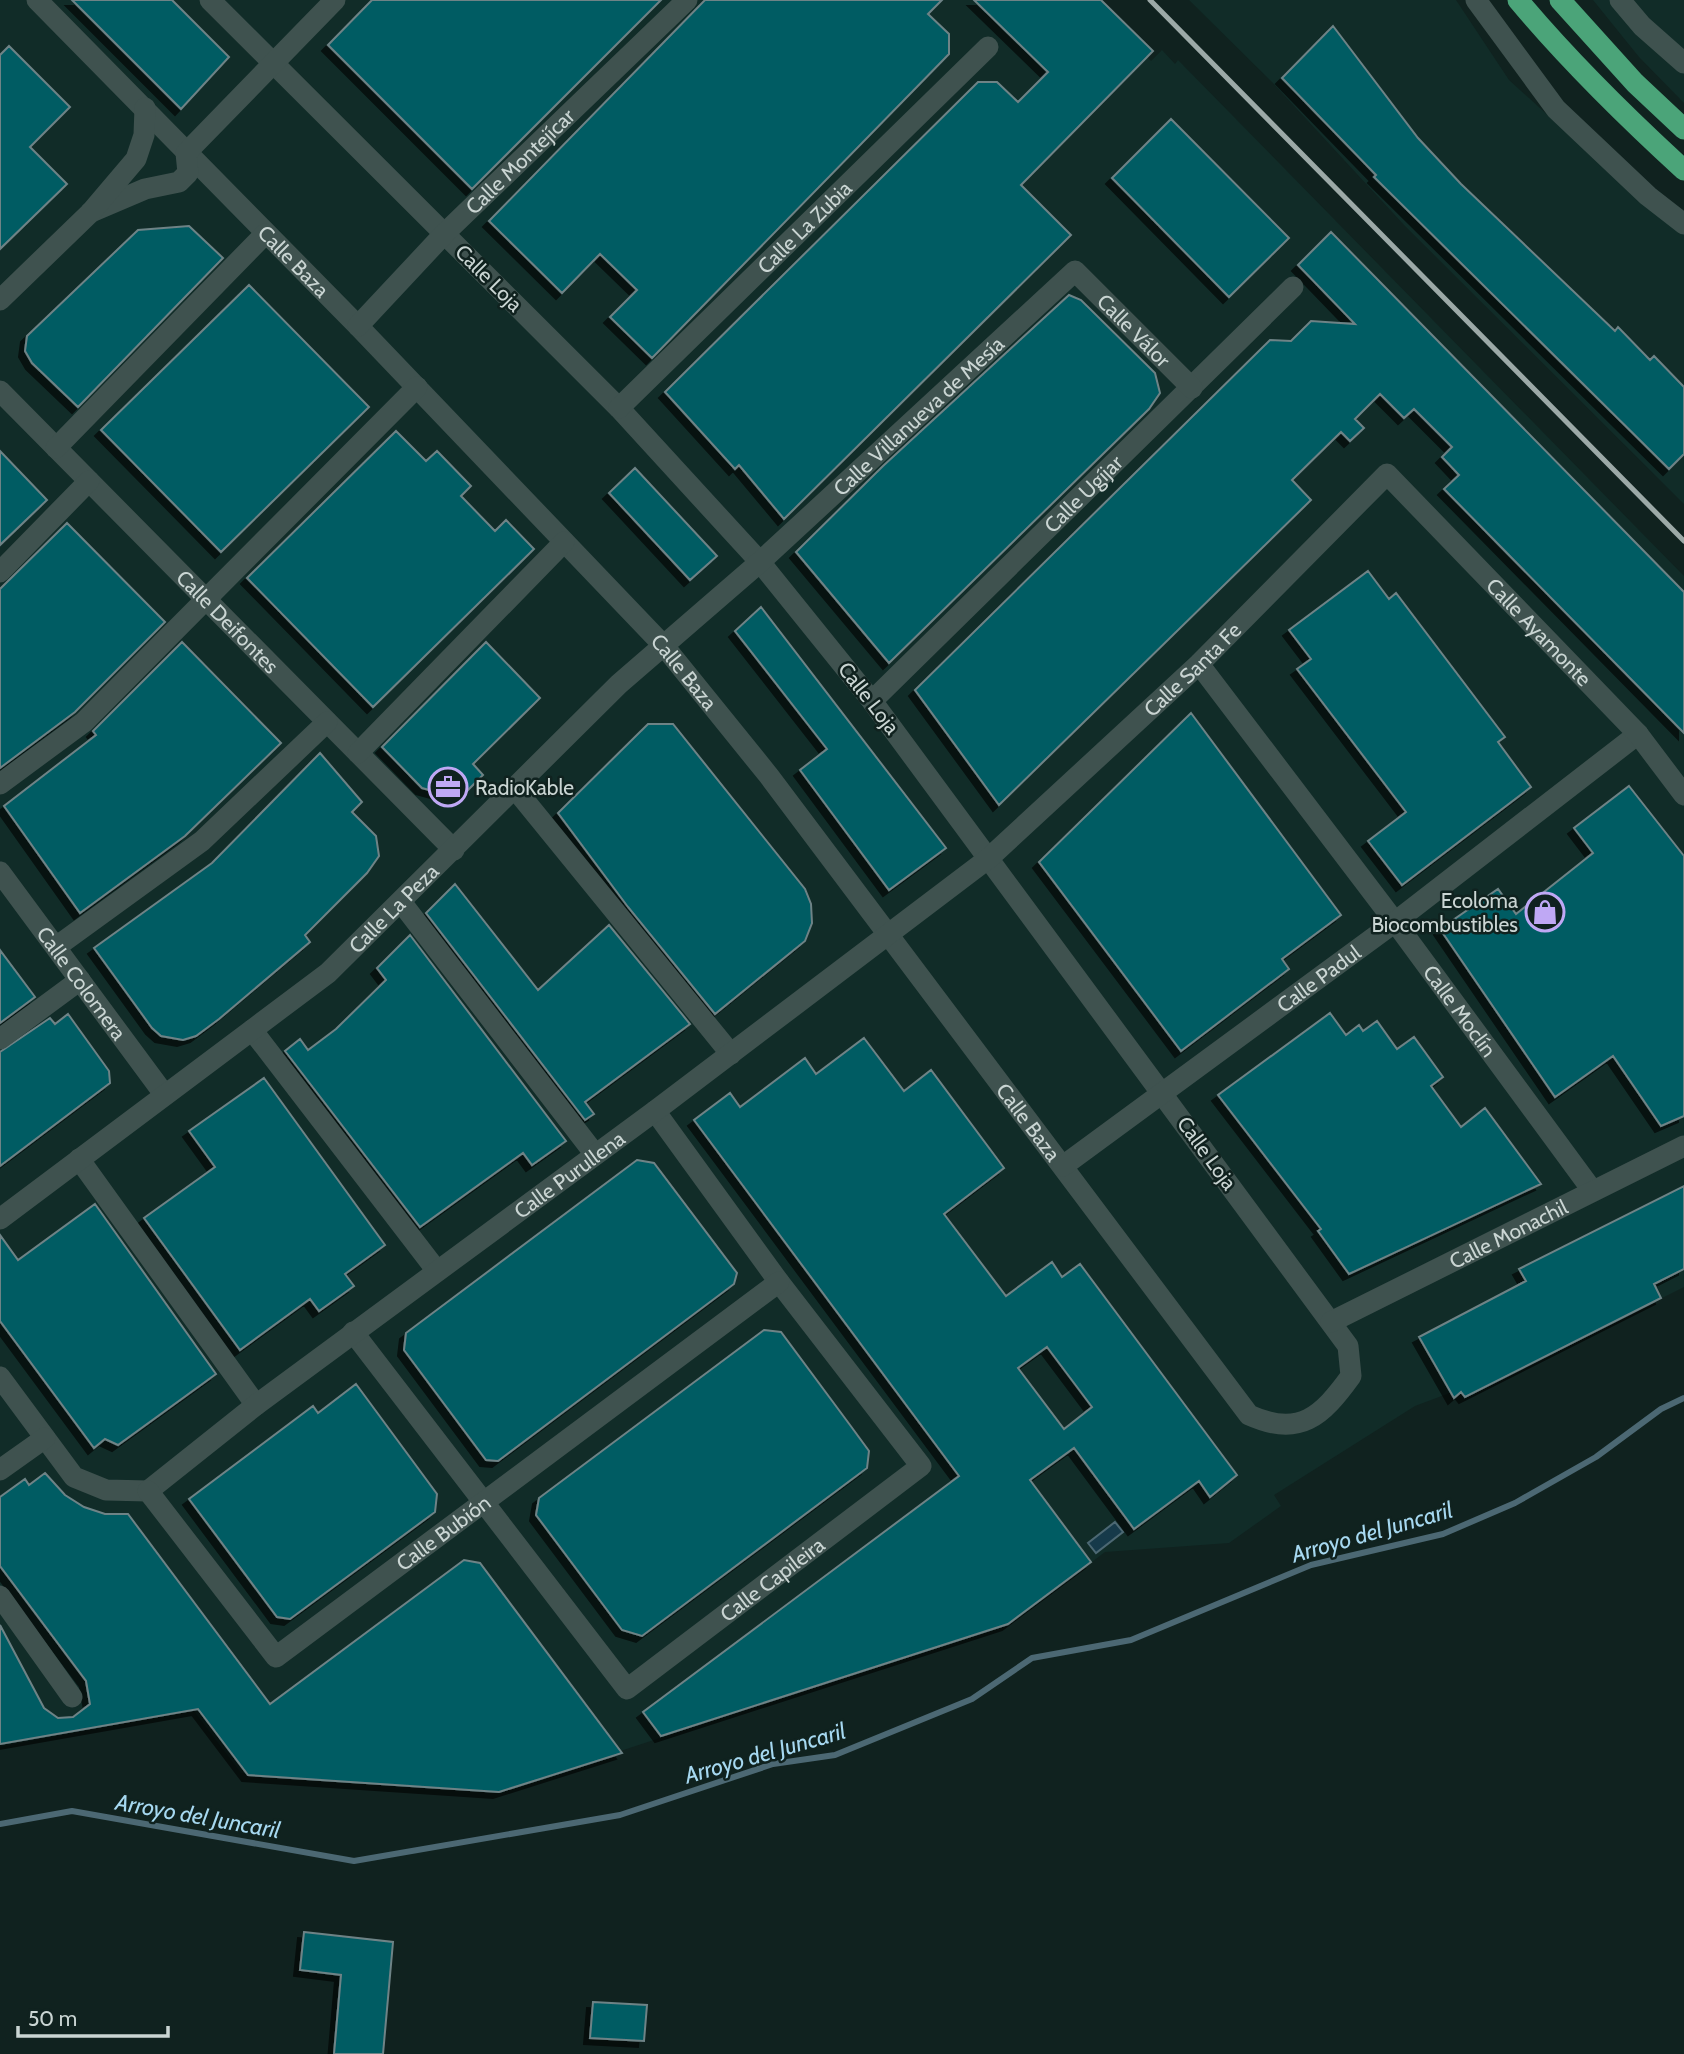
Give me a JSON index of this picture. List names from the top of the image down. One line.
{"streets":{"street":["Calle Montejícar","Calle La Zubia","Calle Baza","Calle Loja","Calle Válor","Calle Villanueva de Mesía","Calle Ugíjar","Calle Deifontes","Calle Ayamonte","Calle Santa Fe","Calle La Peza","Calle Padul","Calle Colomera","Calle Moclín","Calle Purullena","Calle Monachil","Calle Bubión","Calle Capileira"]},"crossings":[["Calle Montejícar","Calle Baza"],["Calle Montejícar","Calle Loja"],["Calle La Zubia","Calle Loja"],["Calle Baza","Calle Loja"],["Calle Baza","Calle La Peza"],["Calle Baza","Calle Padul"],["Calle Baza","Calle Purullena"],["Calle Loja","Calle Villanueva de Mesía"],["Calle Loja","Calle Ugíjar"],["Calle Loja","Calle Santa Fe"],["Calle Loja","Calle La Peza"],["Calle Loja","Calle Padul"],["Calle Loja","Calle Purullena"],["Calle Loja","Calle Monachil"],["Calle Válor","Calle Villanueva de Mesía"],["Calle Válor","Calle Ugíjar"],["Calle Villanueva de Mesía","Calle La Peza"],["Calle Deifontes","Calle La Peza"],["Calle Ayamonte","Calle Santa Fe"],["Calle Ayamonte","Calle Padul"],["Calle Santa Fe","Calle Moclín"],["Calle Santa Fe","Calle Purullena"],["Calle La Peza","Calle Colomera"],["Calle Padul","Calle Moclín"],["Calle Moclín","Calle Monachil"],["Calle Purullena","Calle Bubión"],["Calle Purullena","Calle Capileira"],["Calle Bubión","Calle Capileira"]],"water":["Arroyo del Juncaril"],"places":{"office":["RadioKable"],"shop":["Ecoloma Biocombustibles"]},"scale_bar":"50 m"}
